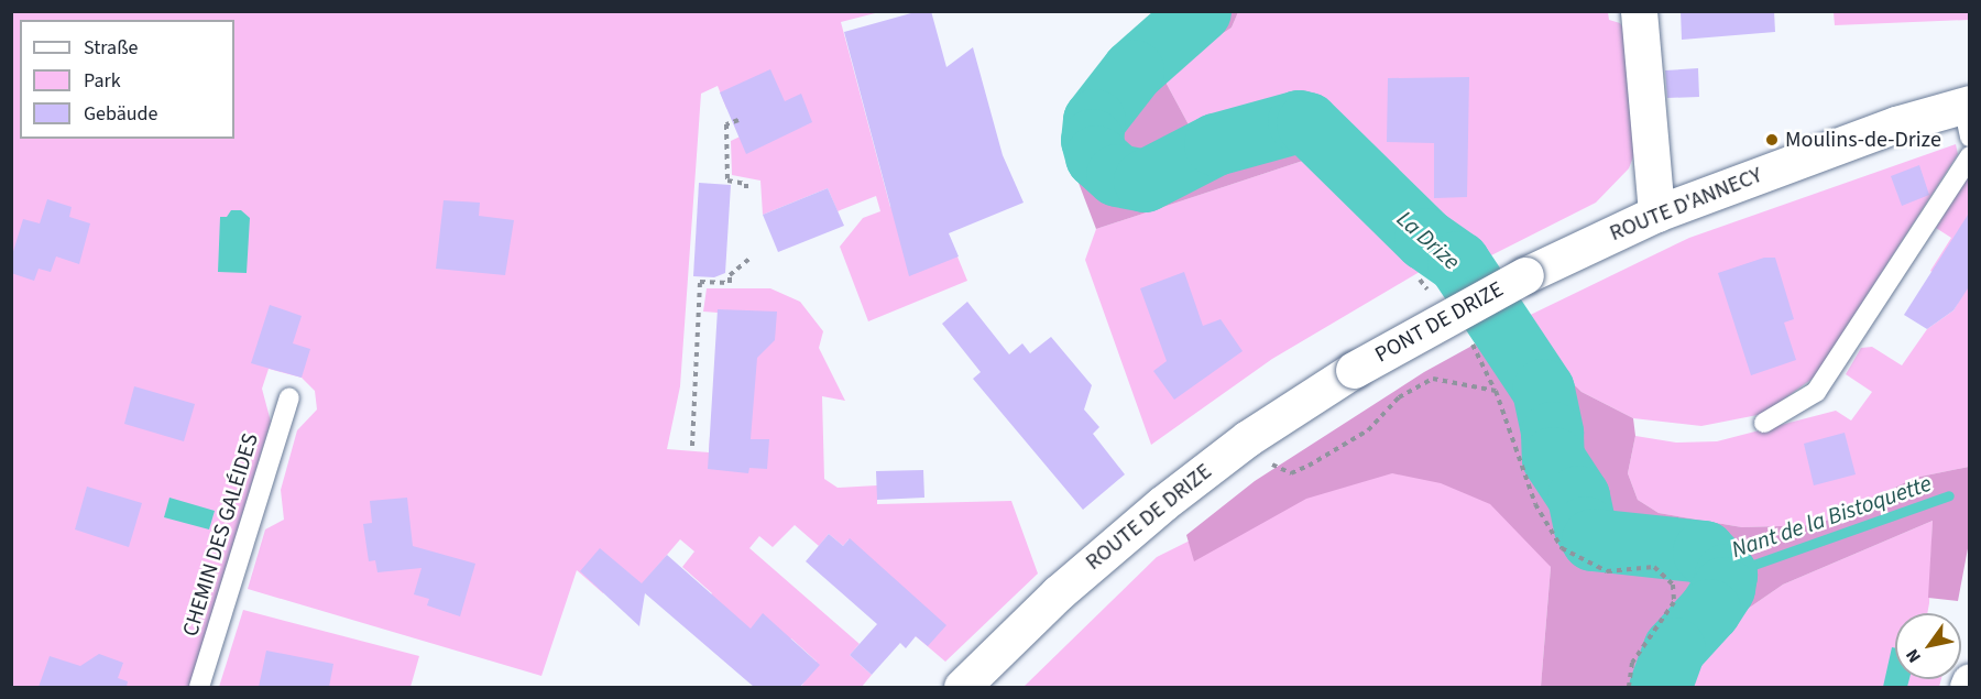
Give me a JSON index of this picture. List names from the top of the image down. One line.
{"streets":{"main road":["ROUTE D'ANNECY","PONT DE DRIZE","ROUTE DE DRIZE"],"lane":["CHEMIN DES GALÉIDES"]},"crossings":[["ROUTE D'ANNECY","PONT DE DRIZE"],["PONT DE DRIZE","ROUTE DE DRIZE"]],"water":["La Drize","Nant de la Bistoquette"],"places":["Moulins-de-Drize"],"legend":["Straße","Park","Gebäude"],"north":"bottom left"}
